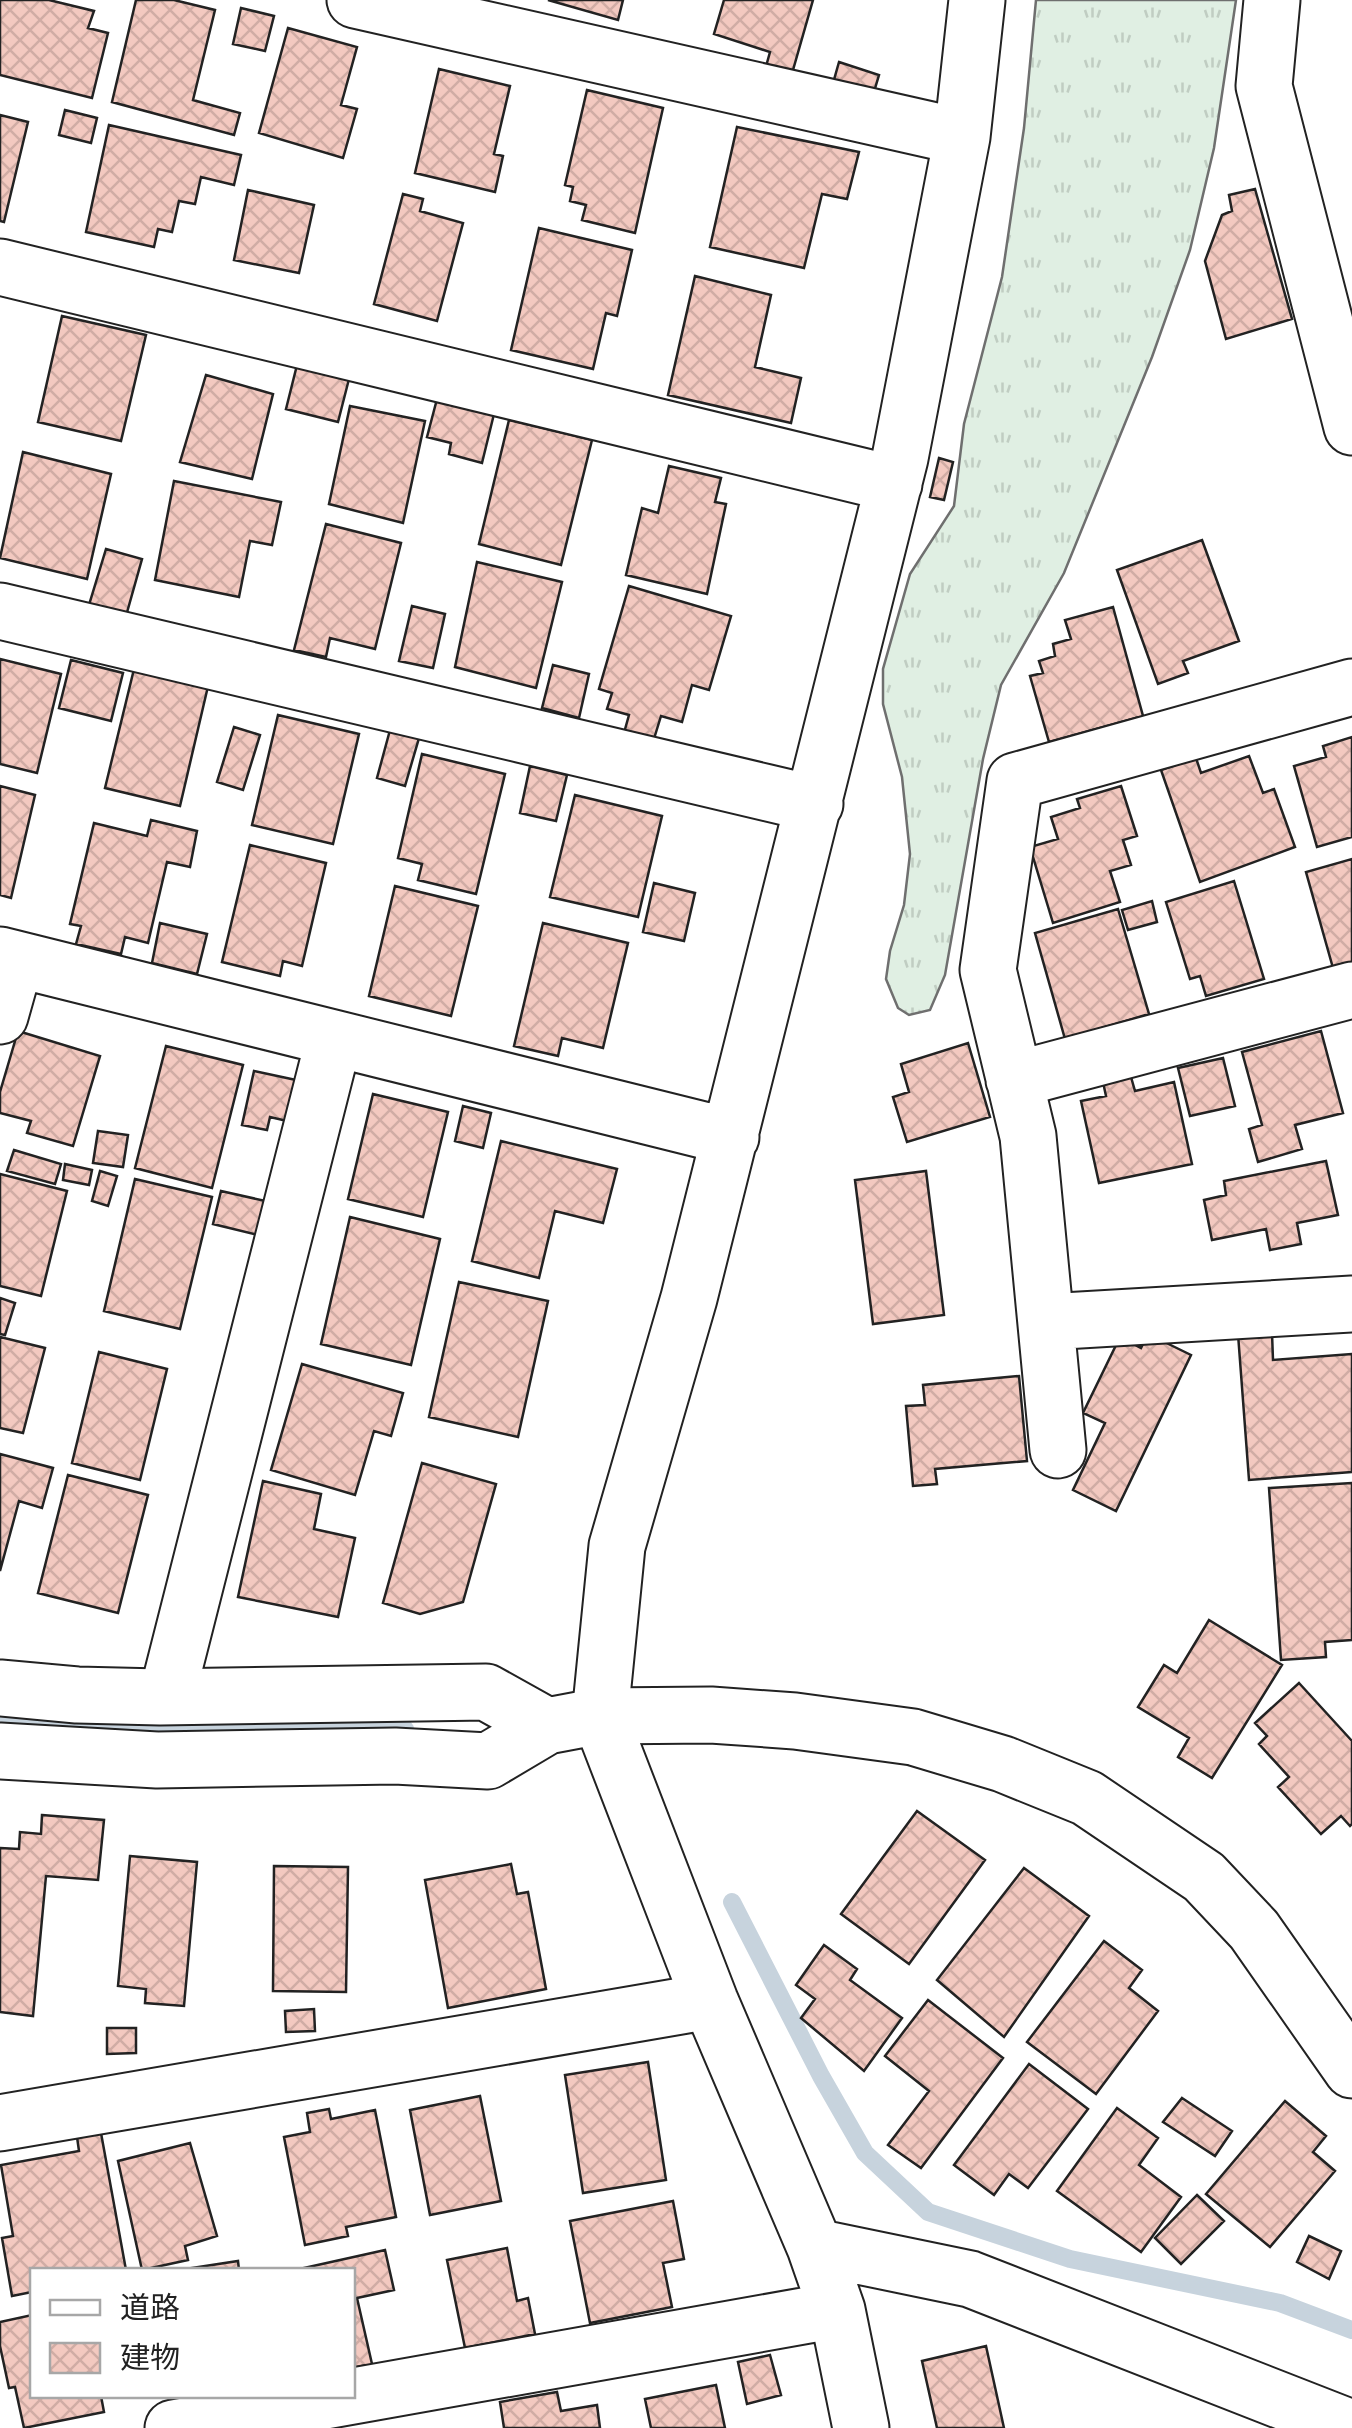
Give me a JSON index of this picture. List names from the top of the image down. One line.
{"legend":["道路","建物"]}
